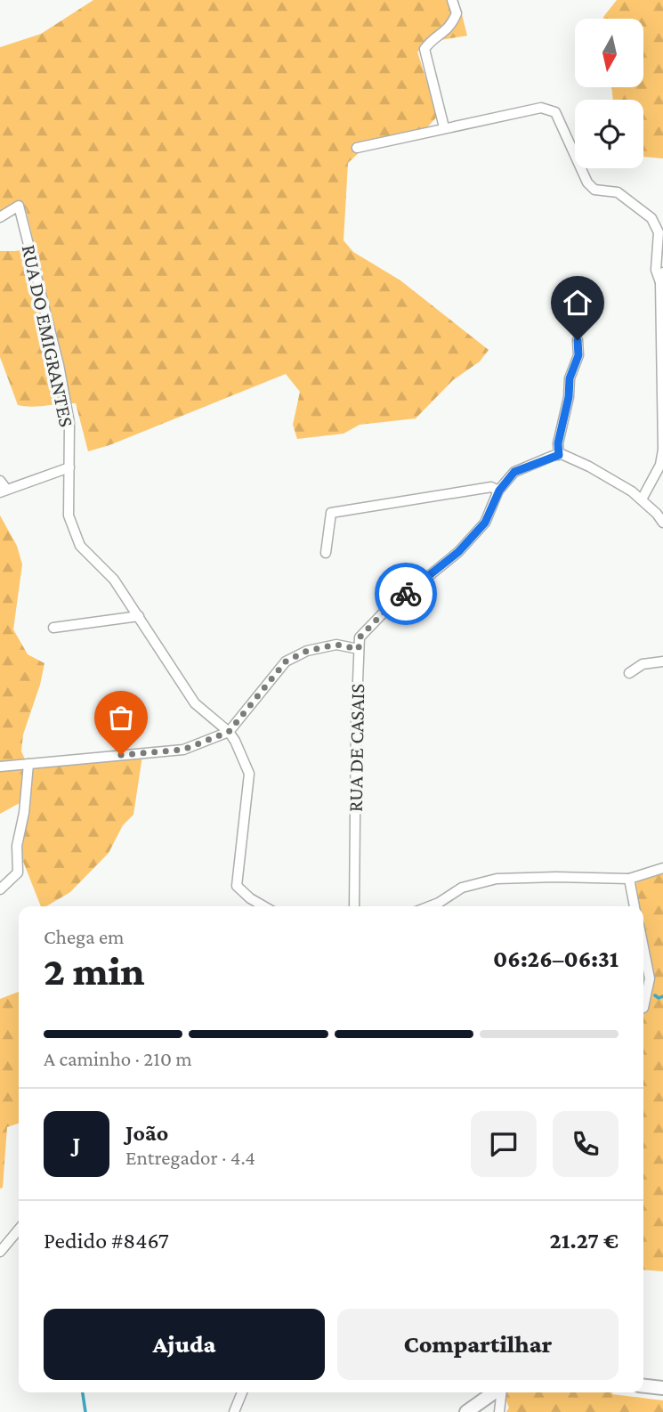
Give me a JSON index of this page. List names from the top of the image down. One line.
{"streets":{"street":["RUA DO EMIGRANTES","RUA DE CASAIS"]},"north":"bottom","page":{"heading":["2 min","Chega em","06:26–06:31"],"panel":["João","Entregador · 4.4","Pedido #8467","21.27 €"],"bar":"A caminho · 210 m","round":"J","buttons":["Ajuda","Compartilhar"]}}
